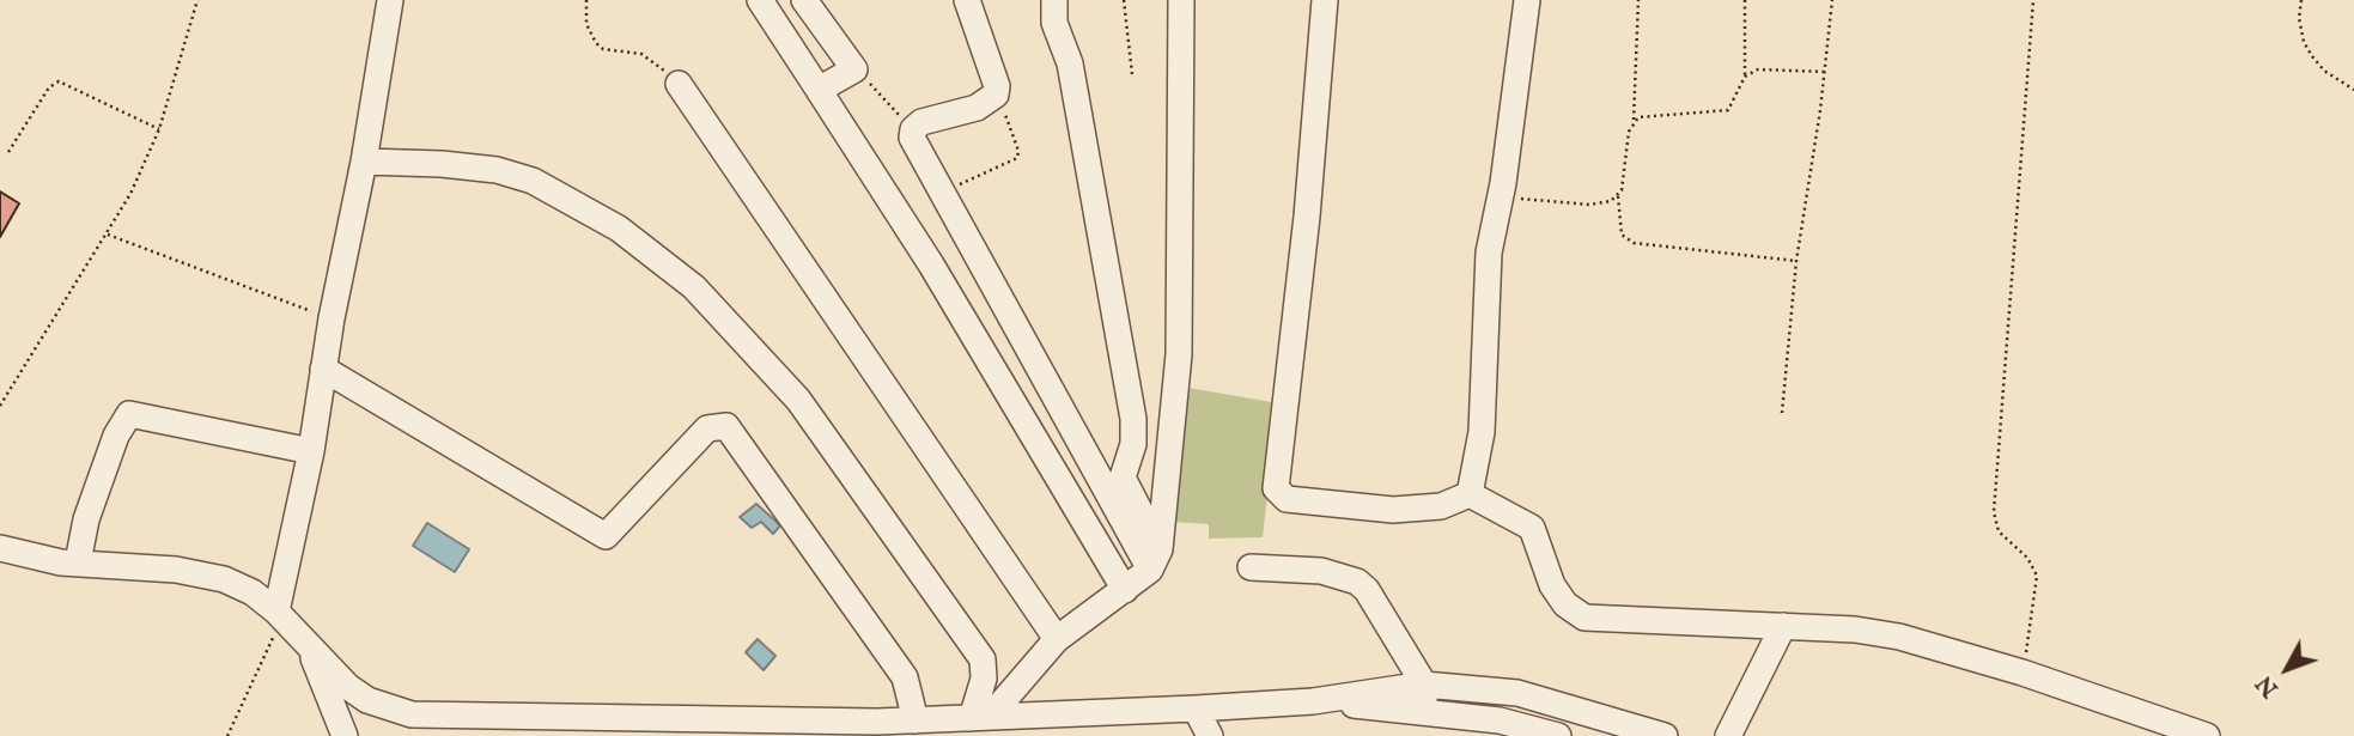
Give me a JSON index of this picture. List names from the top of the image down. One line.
{"north":"bottom left"}
